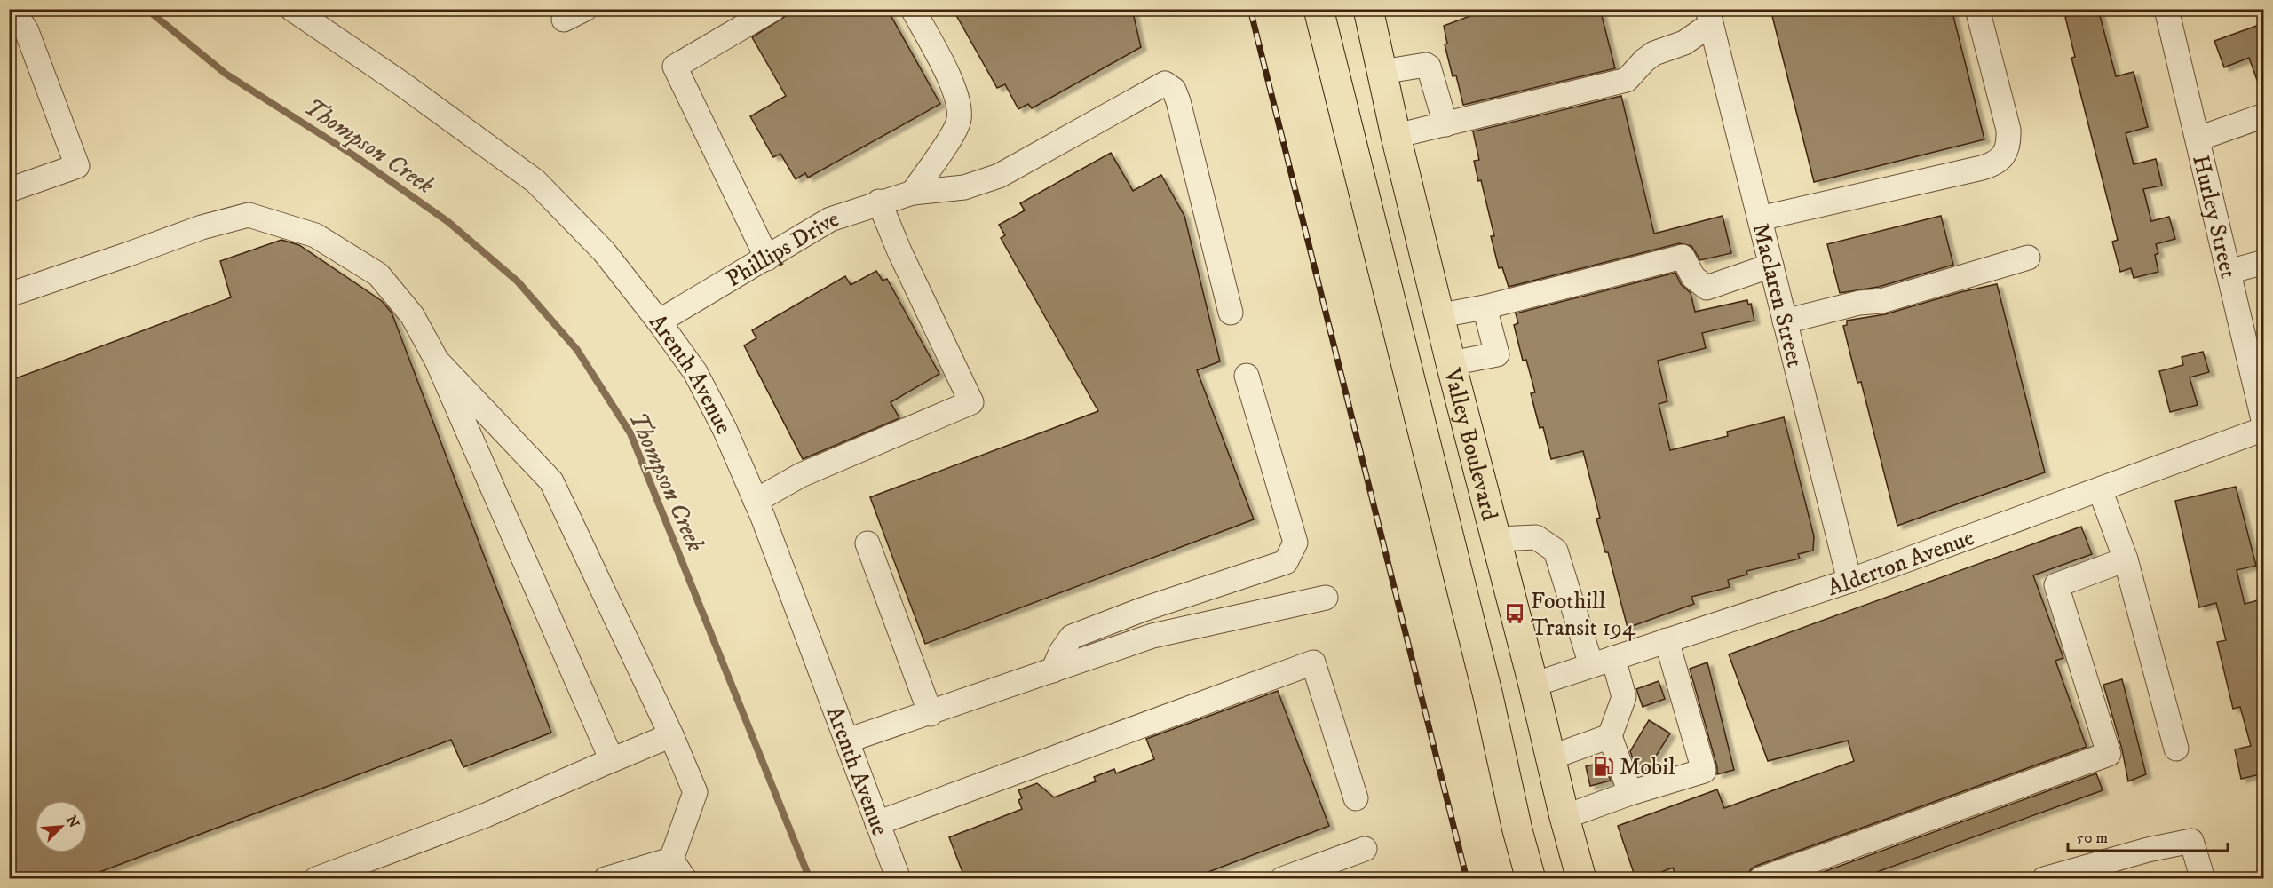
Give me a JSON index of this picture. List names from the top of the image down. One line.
{"streets":{"main road":["Valley Boulevard"],"street":["Hurley Street","Phillips Drive","Maclaren Street","Arenth Avenue","Alderton Avenue"]},"crossings":[["Phillips Drive","Arenth Avenue"],["Maclaren Street","Alderton Avenue"],["Valley Boulevard","Alderton Avenue"]],"water":["Thompson Creek"],"places":{"bus stop":["Foothill Transit 194"],"fuel station":["Mobil"]},"scale_bar":"50 m","north":"top right"}
